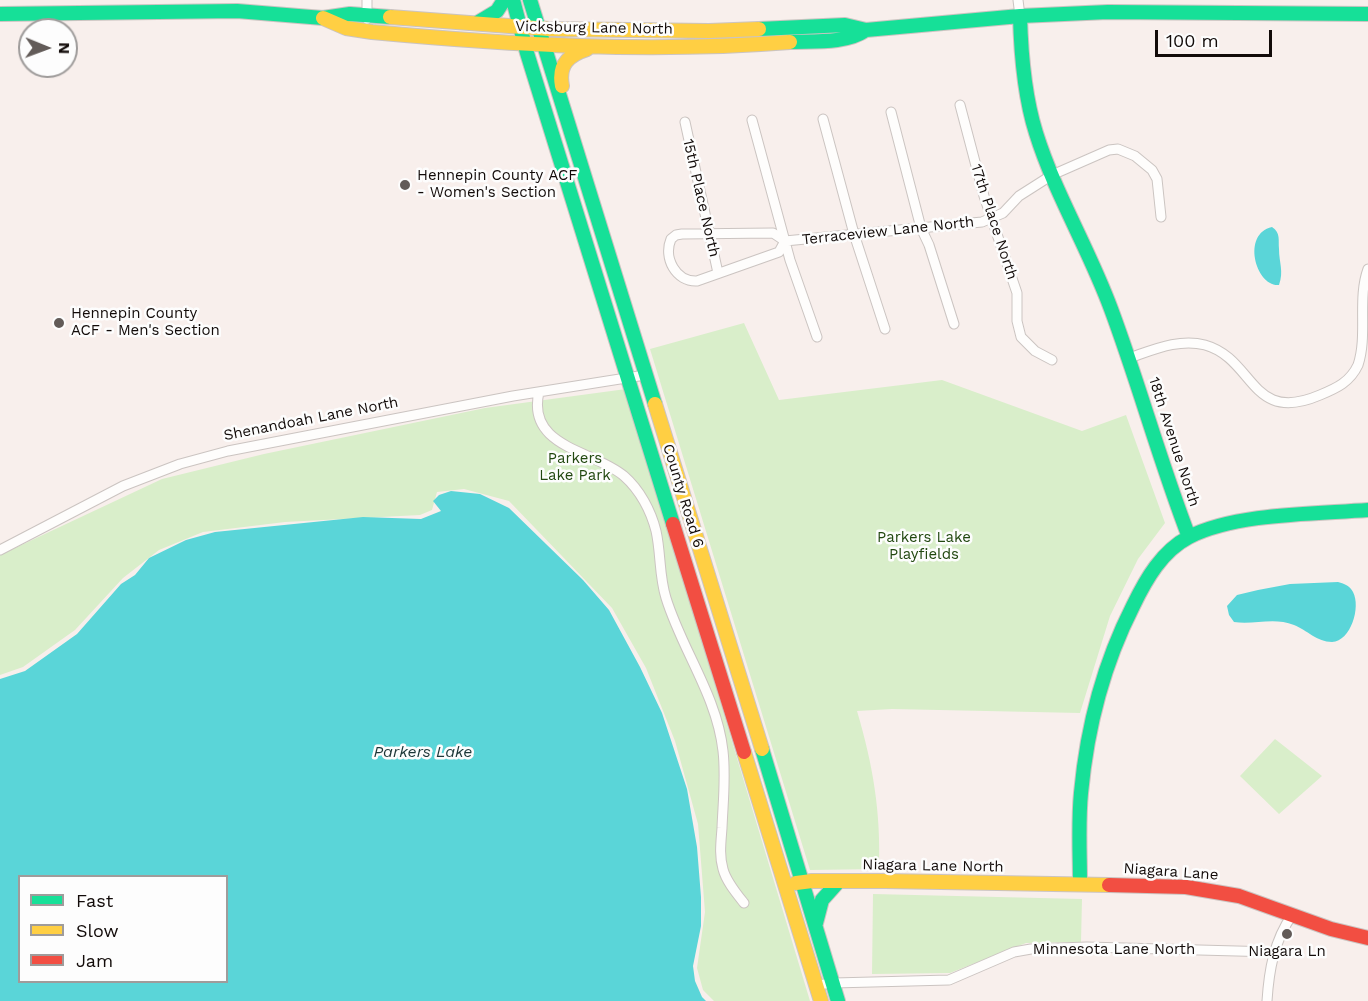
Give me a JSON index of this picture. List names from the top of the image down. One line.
{"streets":{"main road":["Vicksburg Lane North","18th Avenue North","County Road 6","Niagara Lane North","Niagara Lane"],"street":["15th Place North","17th Place North","Terraceview Lane North","Shenandoah Lane North","Minnesota Lane North"]},"crossings":[["Vicksburg Lane North","18th Avenue North"],["Vicksburg Lane North","County Road 6"],["15th Place North","Terraceview Lane North"],["17th Place North","Terraceview Lane North"],["Terraceview Lane North","18th Avenue North"],["Shenandoah Lane North","County Road 6"],["County Road 6","Niagara Lane North"],["County Road 6","Minnesota Lane North"],["Niagara Lane North","Niagara Lane"]],"water":["Parkers Lake"],"parks":["Parkers Lake Park","Parkers Lake Playfields"],"places":["Hennepin County ACF - Women's Section","Hennepin County ACF - Men's Section","Niagara Ln"],"legend":["Fast","Slow","Jam"],"scale_bar":"100 m","north":"right"}
